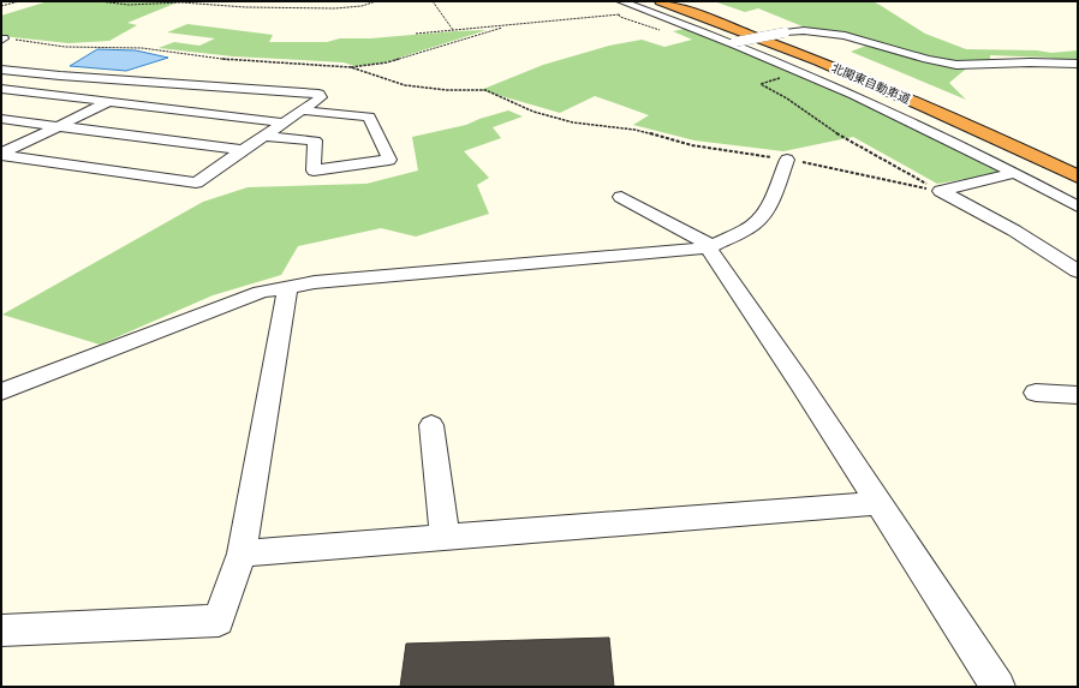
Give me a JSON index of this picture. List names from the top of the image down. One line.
{"streets":{"highway":["北関東自動車道"]}}
